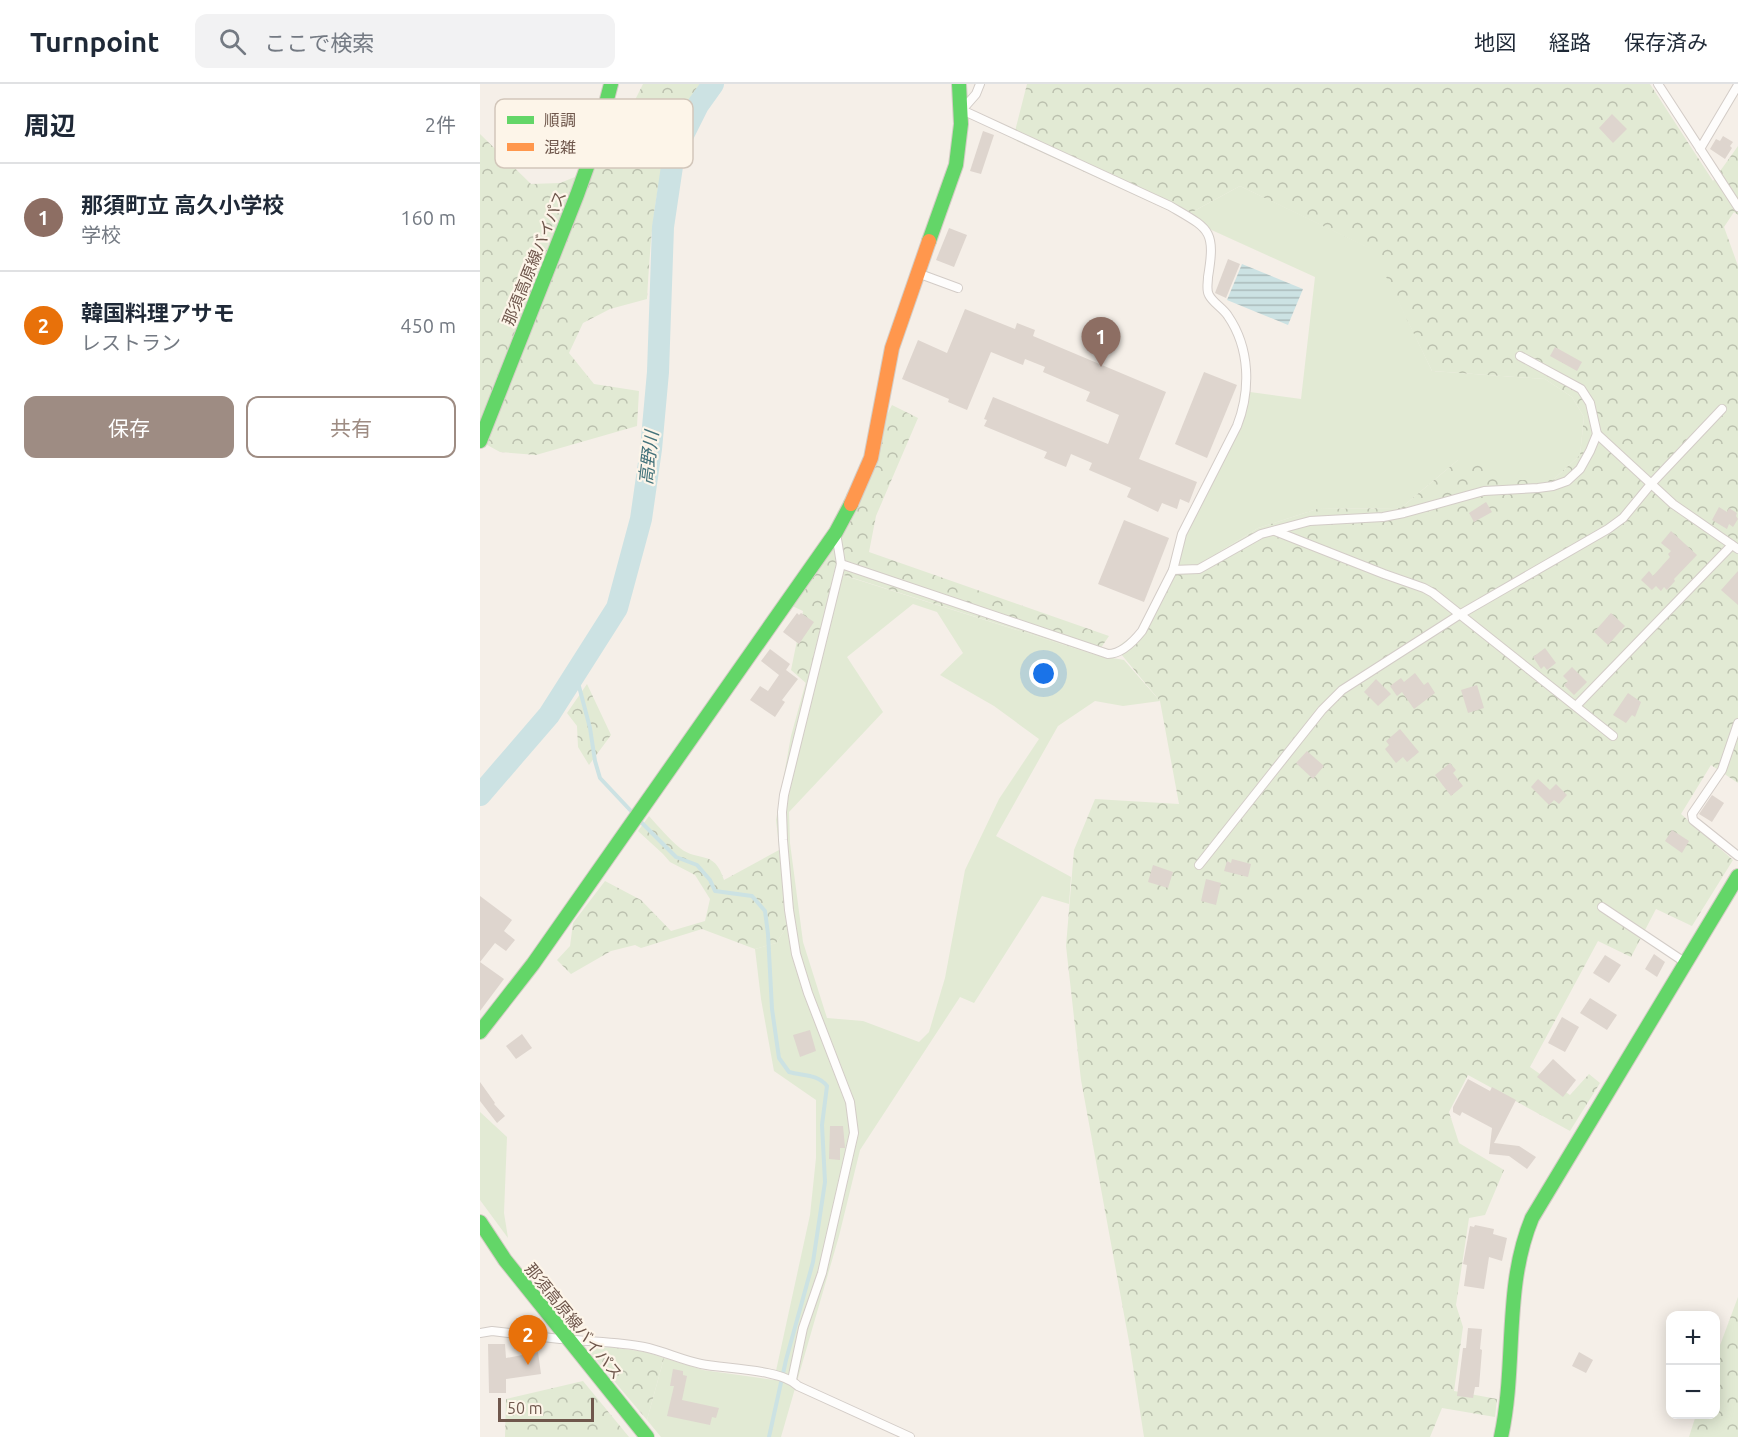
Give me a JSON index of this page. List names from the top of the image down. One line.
{"streets":{"street":["那須高原線バイパス"]},"water":["高野川"],"legend":["順調","混雑"],"scale_bar":"50 m","page":{"header":"Turnpoint","search":"ここで検索","nav":["地図","経路","保存済み"],"heading":["周辺","2件"],"list":[{"mark":"1","name":"那須町立 高久小学校","note":"学校","value":"160 m"},{"mark":"2","name":"韓国料理アサモ","note":"レストラン","value":"450 m"}],"pins":["1","2"],"buttons":["保存","共有"],"map_buttons":["+","−"],"scale":"50 m"}}
